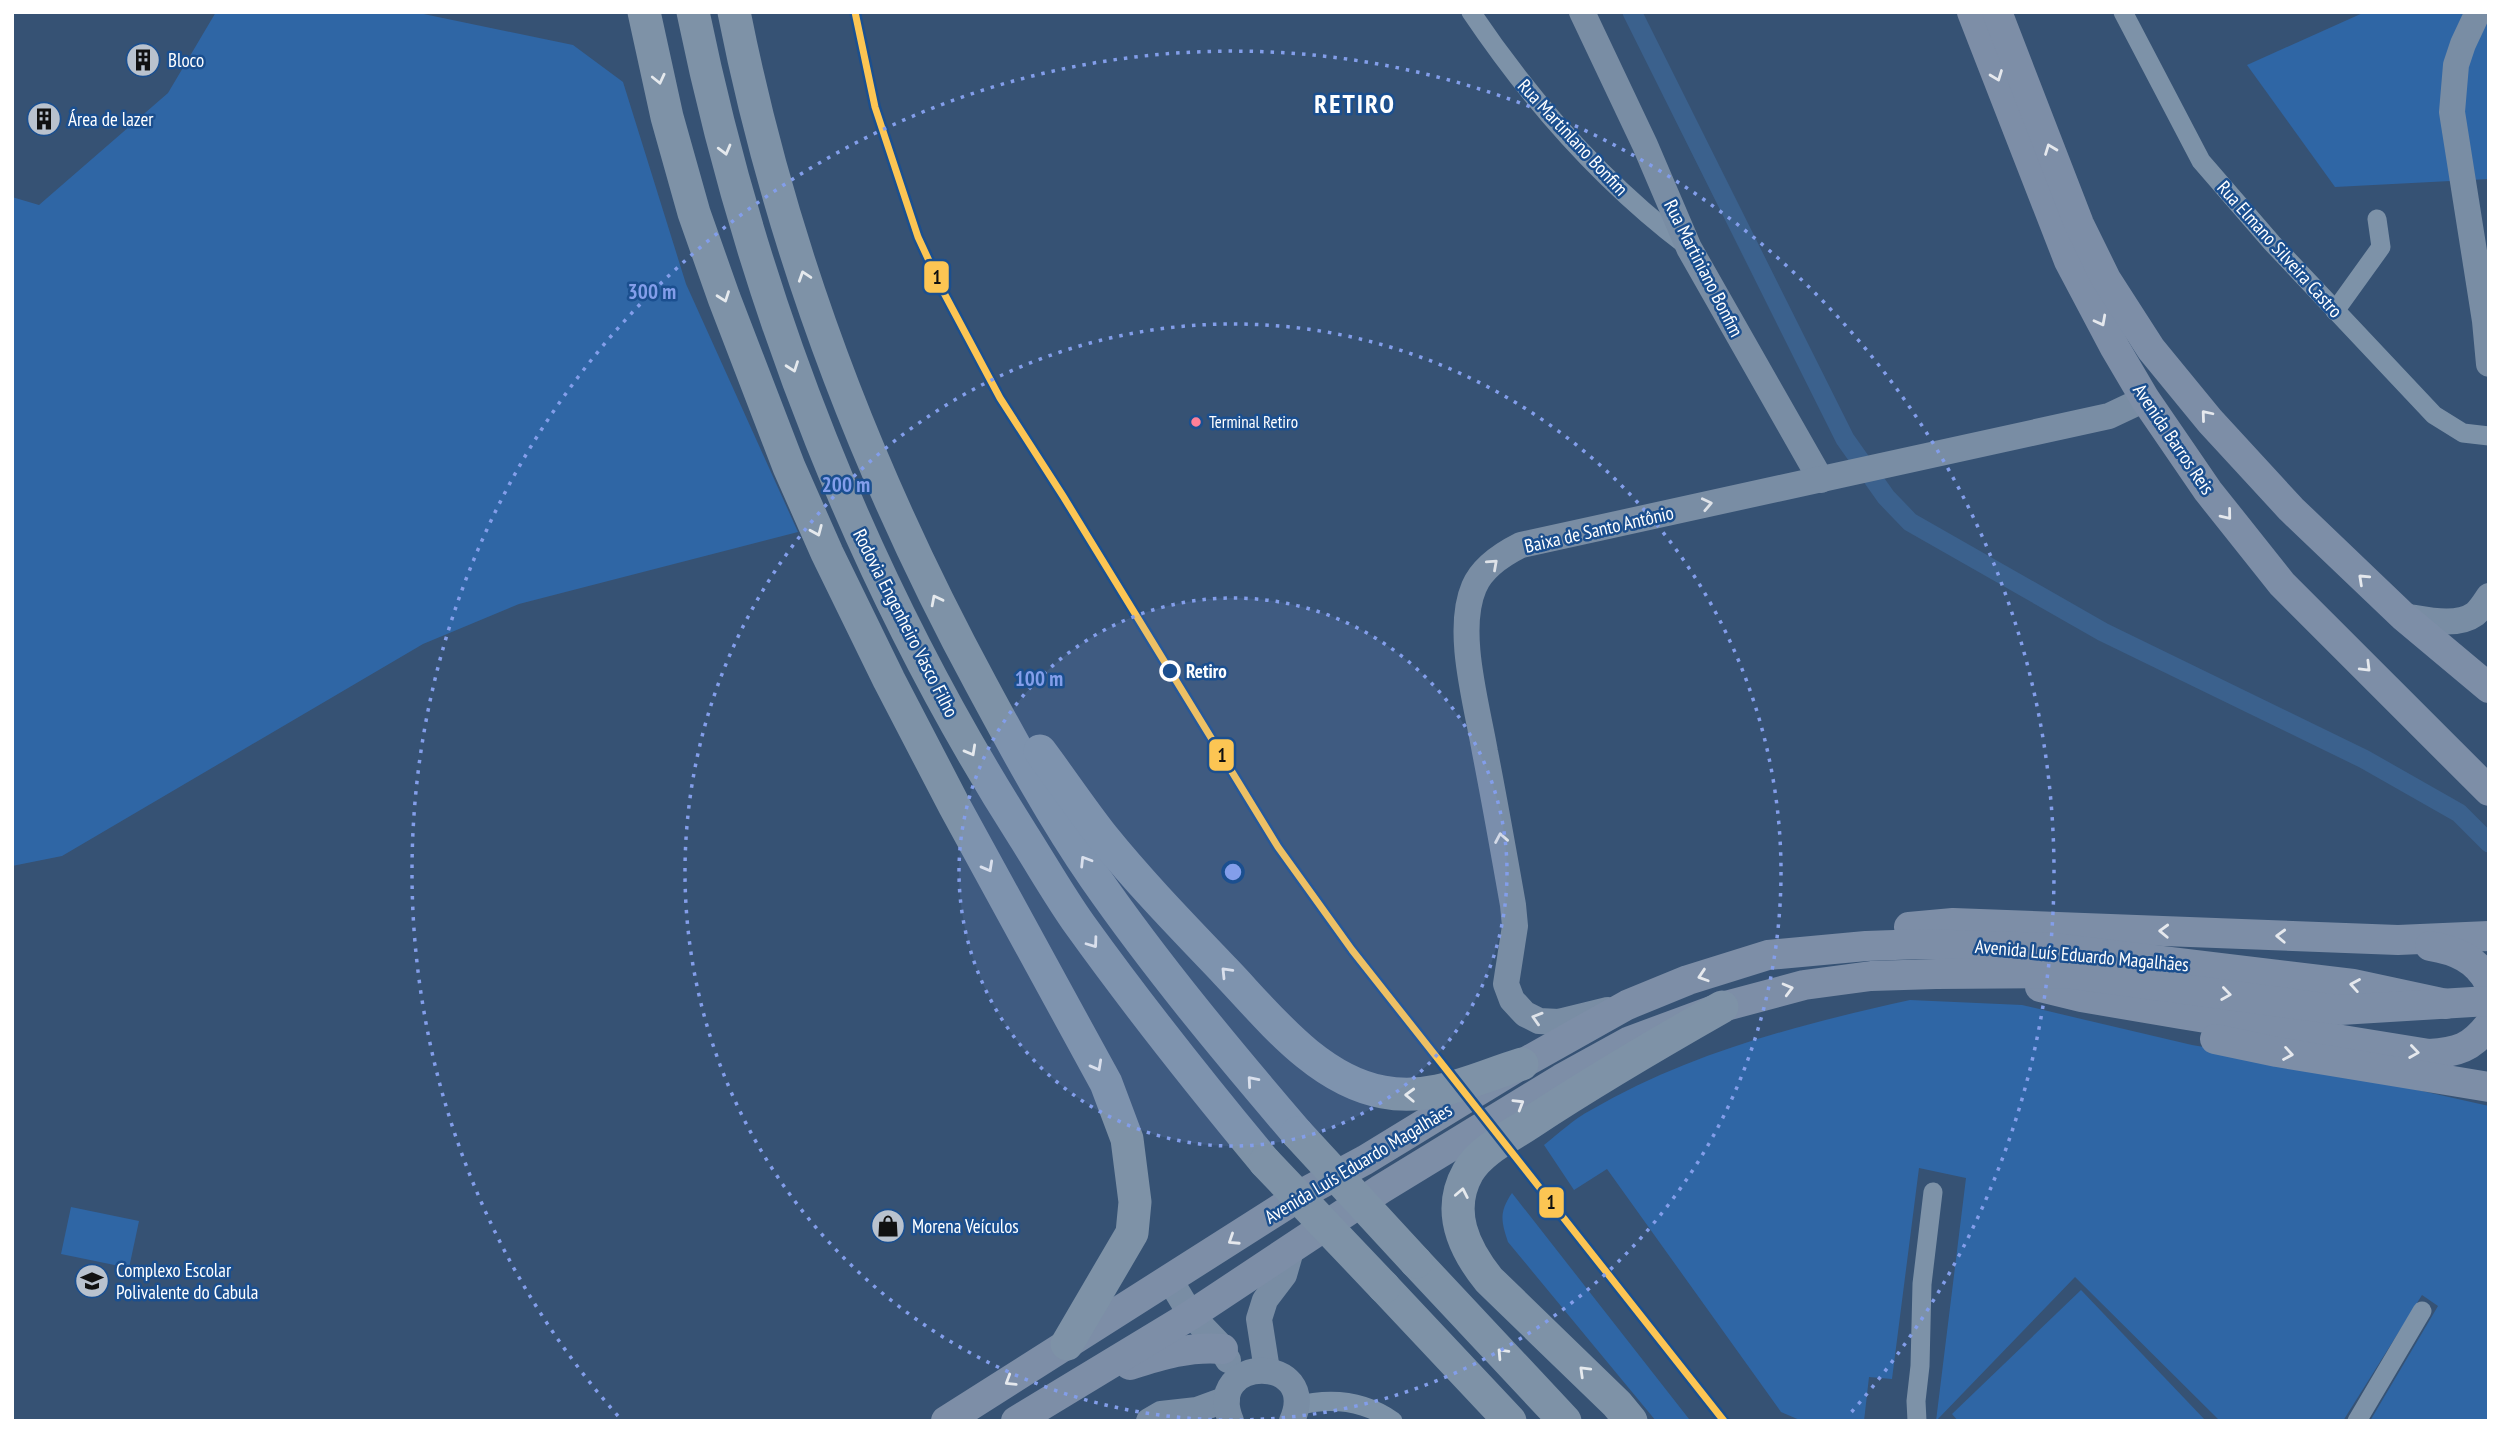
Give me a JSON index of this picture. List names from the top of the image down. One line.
{"streets":{"highway":["Rodovia Engenheiro Vasco Filho"],"main road":["Rua Martiniano Bonfim","Avenida Barros Reis","Baixa de Santo Antônio","Avenida Luís Eduardo Magalhães"],"street":["Rua Martinlano Bonfim","Rua Elmano Silveira Castro"]},"crossings":[["Rua Martinlano Bonfim","Rua Martiniano Bonfim"],["Rua Martiniano Bonfim","Baixa de Santo Antônio"],["Avenida Barros Reis","Baixa de Santo Antônio"],["Baixa de Santo Antônio","Avenida Luís Eduardo Magalhães"]],"districts":["RETIRO"],"places":{"building":["Bloco","Área de lazer"],"other":["Terminal Retiro","Retiro"],"shop":["Morena Veículos"],"school or university":["Complexo Escolar Polivalente do Cabula"]},"lines":["transit line 1"],"rings":["300 m","200 m","100 m"]}
